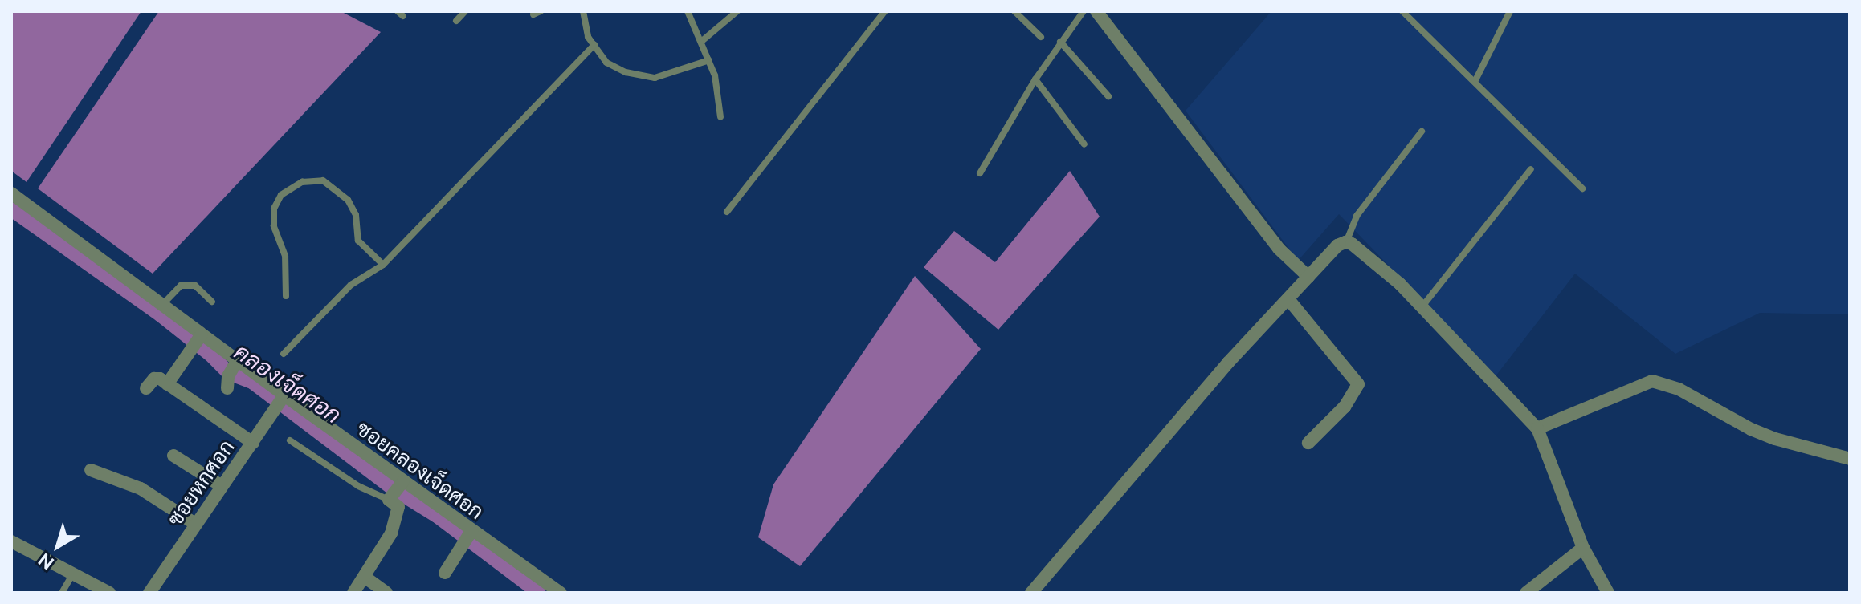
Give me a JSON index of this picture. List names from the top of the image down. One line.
{"streets":{"street":["ซอยคลองเจ็ดศอก","ซอยหกศอก"]},"crossings":[["ซอยคลองเจ็ดศอก","ซอยหกศอก"]],"water":["คลองเจ็ดศอก"],"north":"bottom left"}
